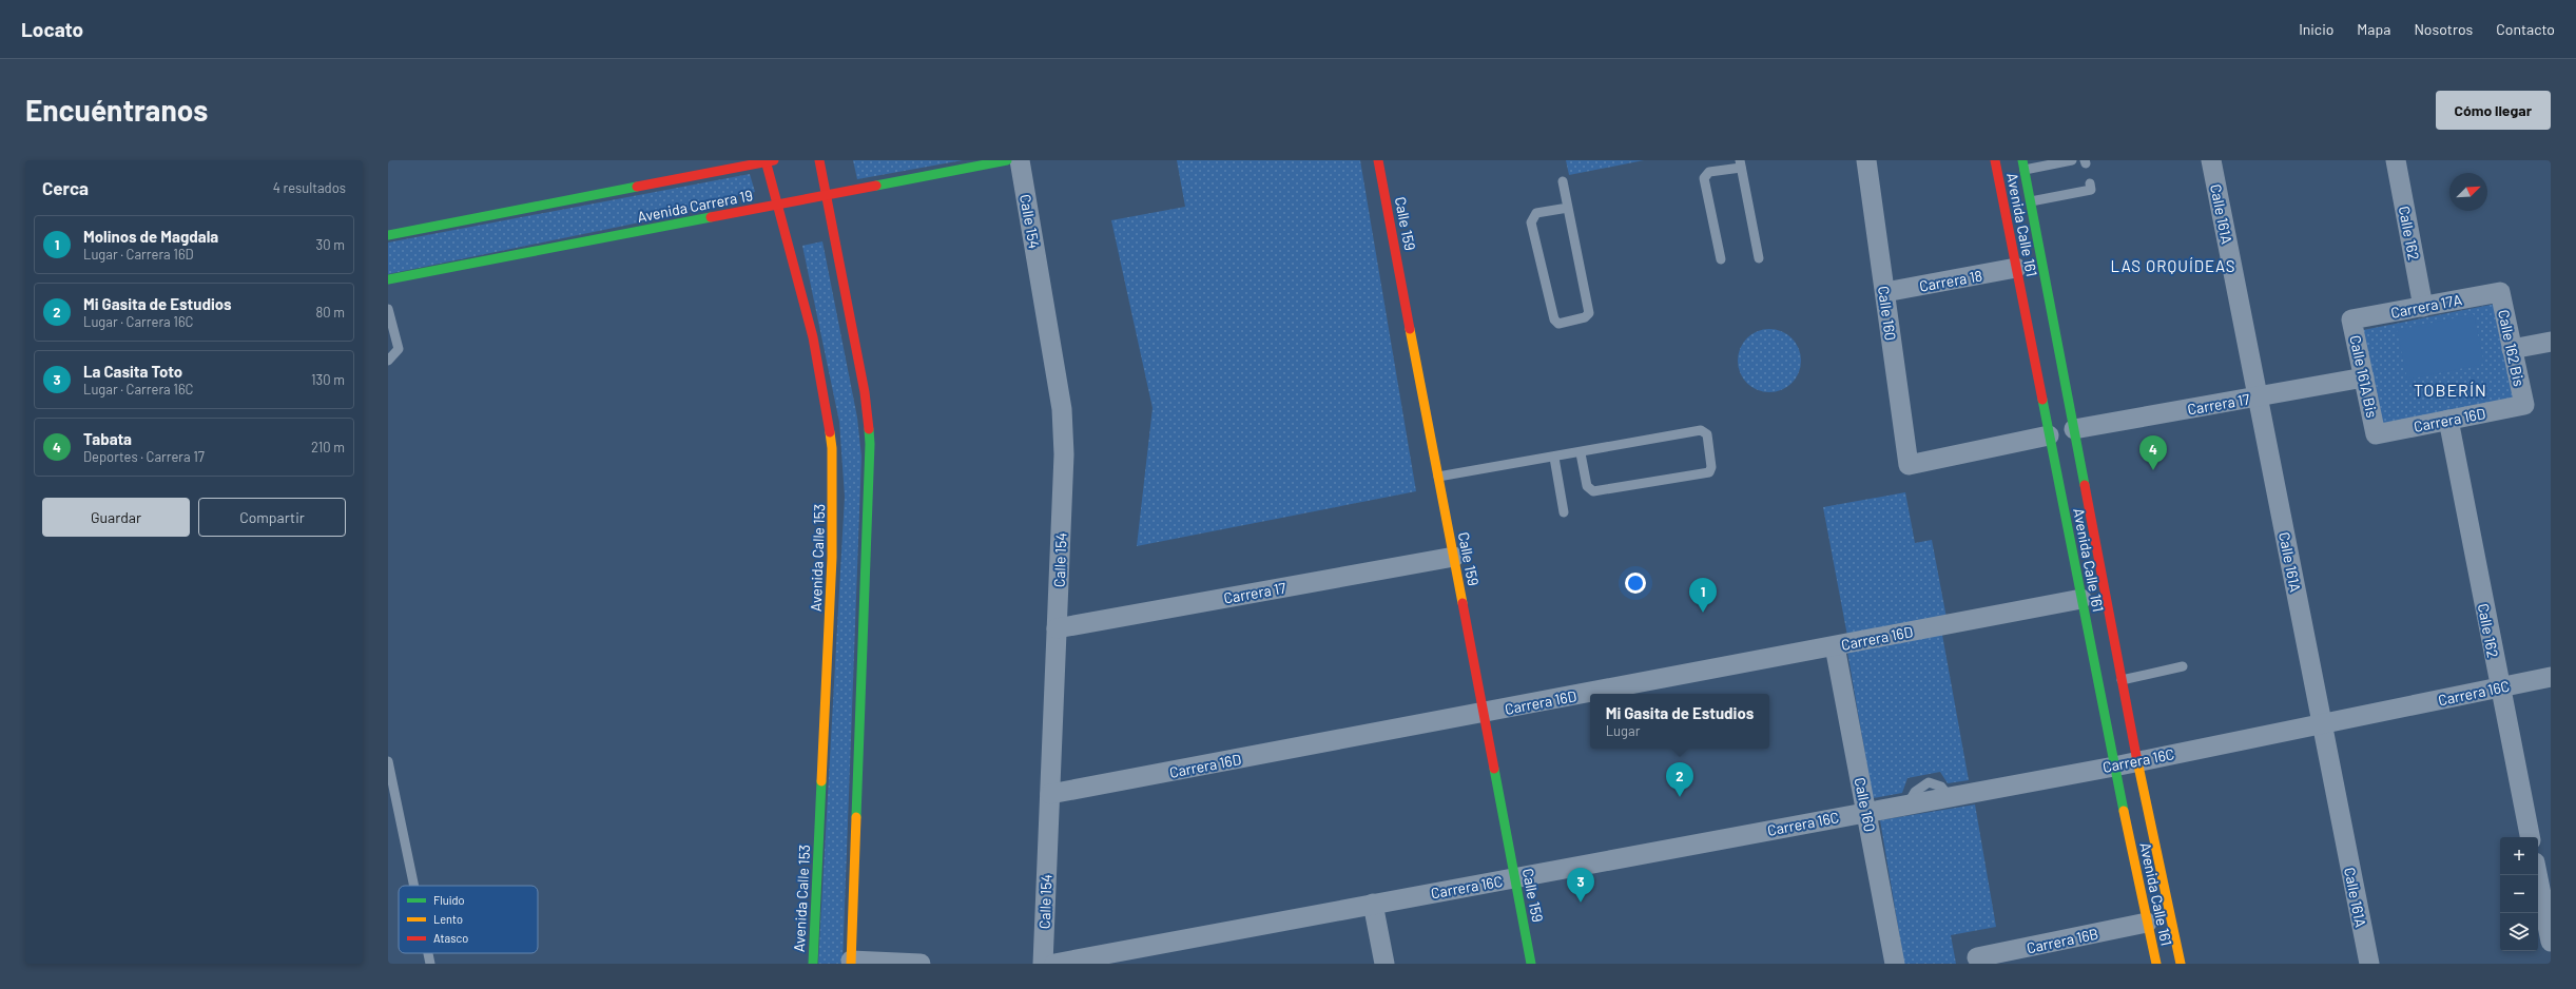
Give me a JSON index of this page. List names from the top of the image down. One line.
{"streets":{"main road":["Avenida Carrera 19","Calle 159","Avenida Calle 161","Avenida Calle 153"],"street":["Calle 161A","Calle 154","Calle 162","Carrera 18","Carrera 17A","Calle 160","Calle 162 Bis","Calle 161A Bis","Carrera 17","Carrera 16D","Carrera 16C","Carrera 16B"]},"crossings":[["Avenida Carrera 19","Avenida Calle 153"],["Calle 161A","Carrera 17"],["Calle 161A","Carrera 16C"],["Calle 154","Carrera 17"],["Calle 154","Carrera 16D"],["Calle 159","Carrera 17"],["Calle 159","Carrera 16D"],["Calle 159","Carrera 16C"],["Avenida Calle 161","Carrera 18"],["Avenida Calle 161","Calle 160"],["Avenida Calle 161","Carrera 17"],["Avenida Calle 161","Carrera 16D"],["Avenida Calle 161","Carrera 16C"],["Avenida Calle 161","Carrera 16B"],["Calle 162","Carrera 17A"],["Calle 162","Carrera 16D"],["Calle 162","Carrera 16C"],["Carrera 18","Calle 160"],["Carrera 17A","Calle 162 Bis"],["Carrera 17A","Calle 161A Bis"],["Calle 160","Carrera 16D"],["Calle 160","Carrera 16C"],["Calle 162 Bis","Carrera 16D"],["Calle 161A Bis","Carrera 17"],["Calle 161A Bis","Carrera 16D"]],"districts":["LAS ORQUÍDEAS","TOBERÍN"],"legend":["Fluido","Lento","Atasco"],"north":"top right","page":{"header":"Locato","nav":["Inicio","Mapa","Nosotros","Contacto"],"buttons":["Cómo llegar",["Guardar","Compartir"]],"title":"Encuéntranos","heading":["Cerca","4 resultados"],"list":[{"mark":"1","name":"Molinos de Magdala","note":"Lugar · Carrera 16D","value":"30 m"},{"mark":"2","name":"Mi Gasita de Estudios","note":"Lugar · Carrera 16C","value":"80 m"},{"mark":"3","name":"La Casita Toto","note":"Lugar · Carrera 16C","value":"130 m"},{"mark":"4","name":"Tabata","note":"Deportes · Carrera 17","value":"210 m"}],"pins":["4","1","2","3"],"popup":["Mi Gasita de Estudios","Lugar"],"map_buttons":["+","−"]}}
